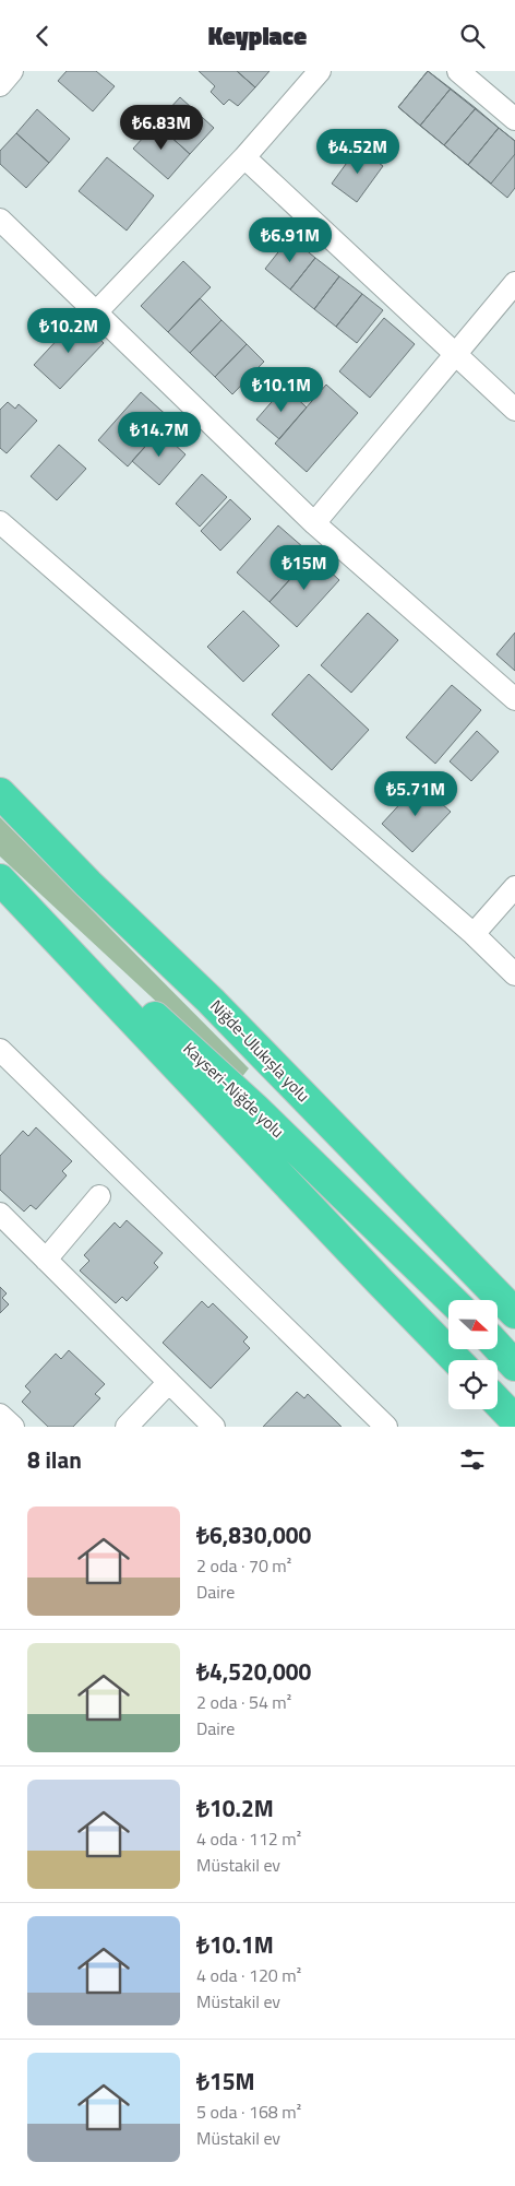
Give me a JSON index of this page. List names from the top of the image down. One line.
{"streets":{"highway":["Niğde-Ulukışla yolu","Kayseri-Niğde yolu"]},"north":"right","page":{"header":"Keyplace","price":["₺6.83M","₺4.52M","₺6.91M","₺10.2M","₺10.1M","₺14.7M","₺15M","₺5.71M"],"heading":"8 ilan","list":[{"name":"₺6,830,000","note":"2 oda · 70 m² · Daire"},{"name":"₺4,520,000","note":"2 oda · 54 m² · Daire"},{"name":"₺10.2M","note":"4 oda · 112 m² · Müstakil ev"},{"name":"₺10.1M","note":"4 oda · 120 m² · Müstakil ev"},{"name":"₺15M","note":"5 oda · 168 m² · Müstakil ev"}]}}
